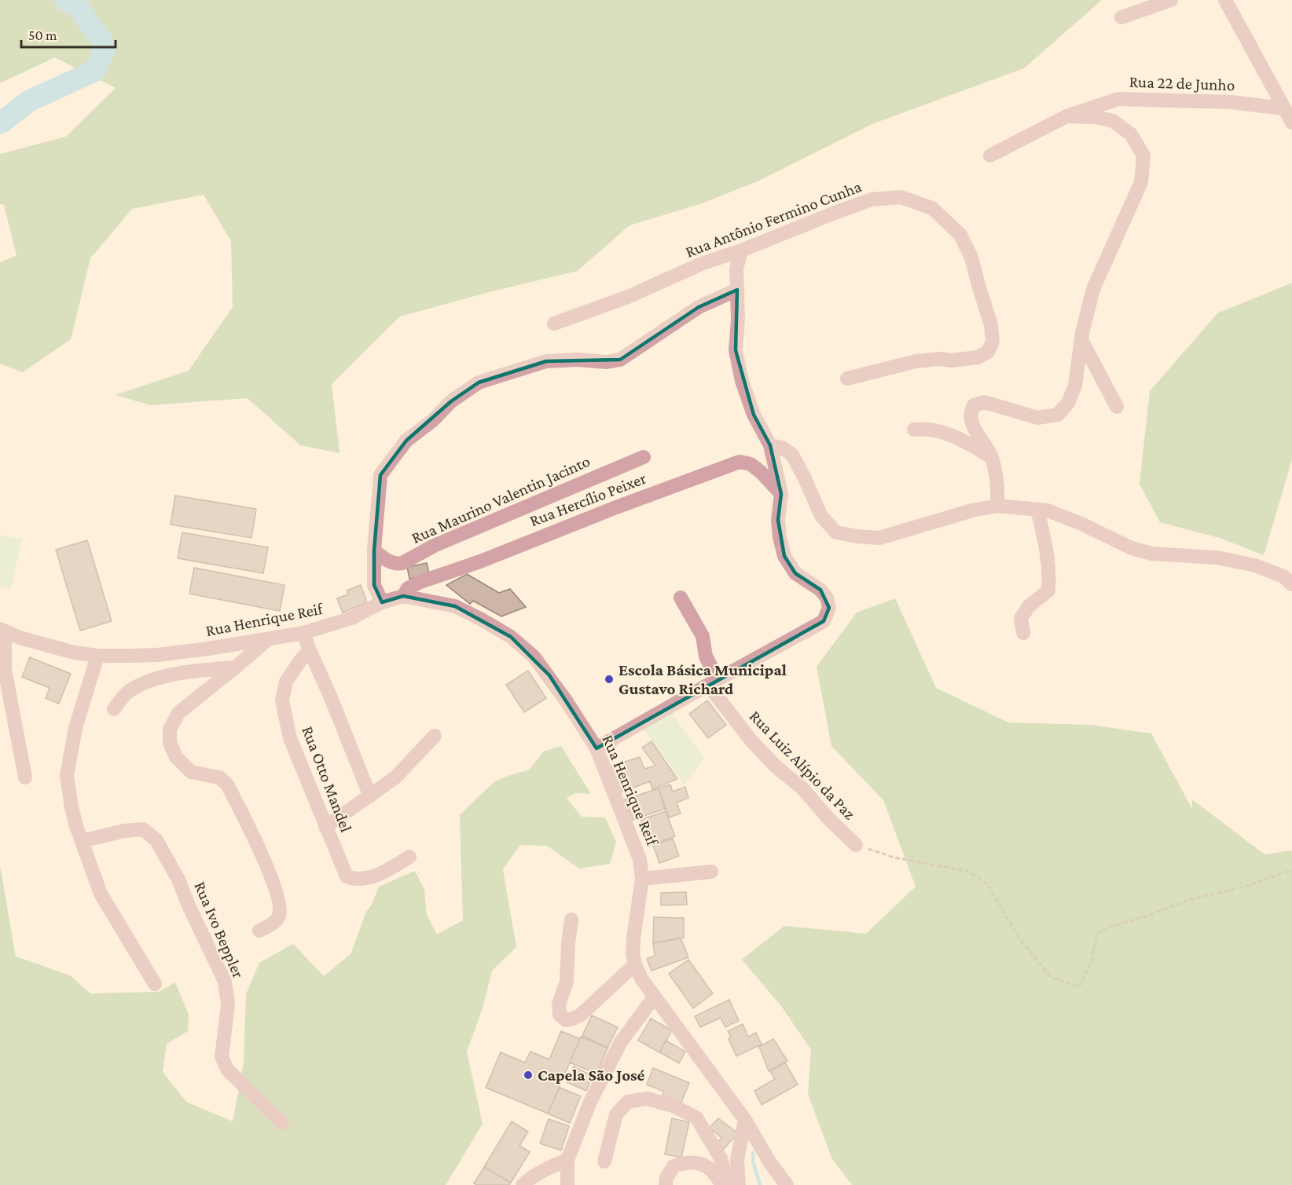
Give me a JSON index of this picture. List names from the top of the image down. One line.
{"streets":{"street":["Rua 22 de Junho","Rua Antônio Fermino Cunha","Rua Maurino Valentin Jacinto","Rua Hercílio Peixer","Rua Henrique Reif","Rua Luiz Alípio da Paz","Rua Otto Mandel","Rua Ivo Beppler"]},"crossings":[["Rua Hercílio Peixer","Rua Henrique Reif"]],"places":["Escola Básica Municipal Gustavo Richard","Capela São José"],"scale_bar":"50 m"}
